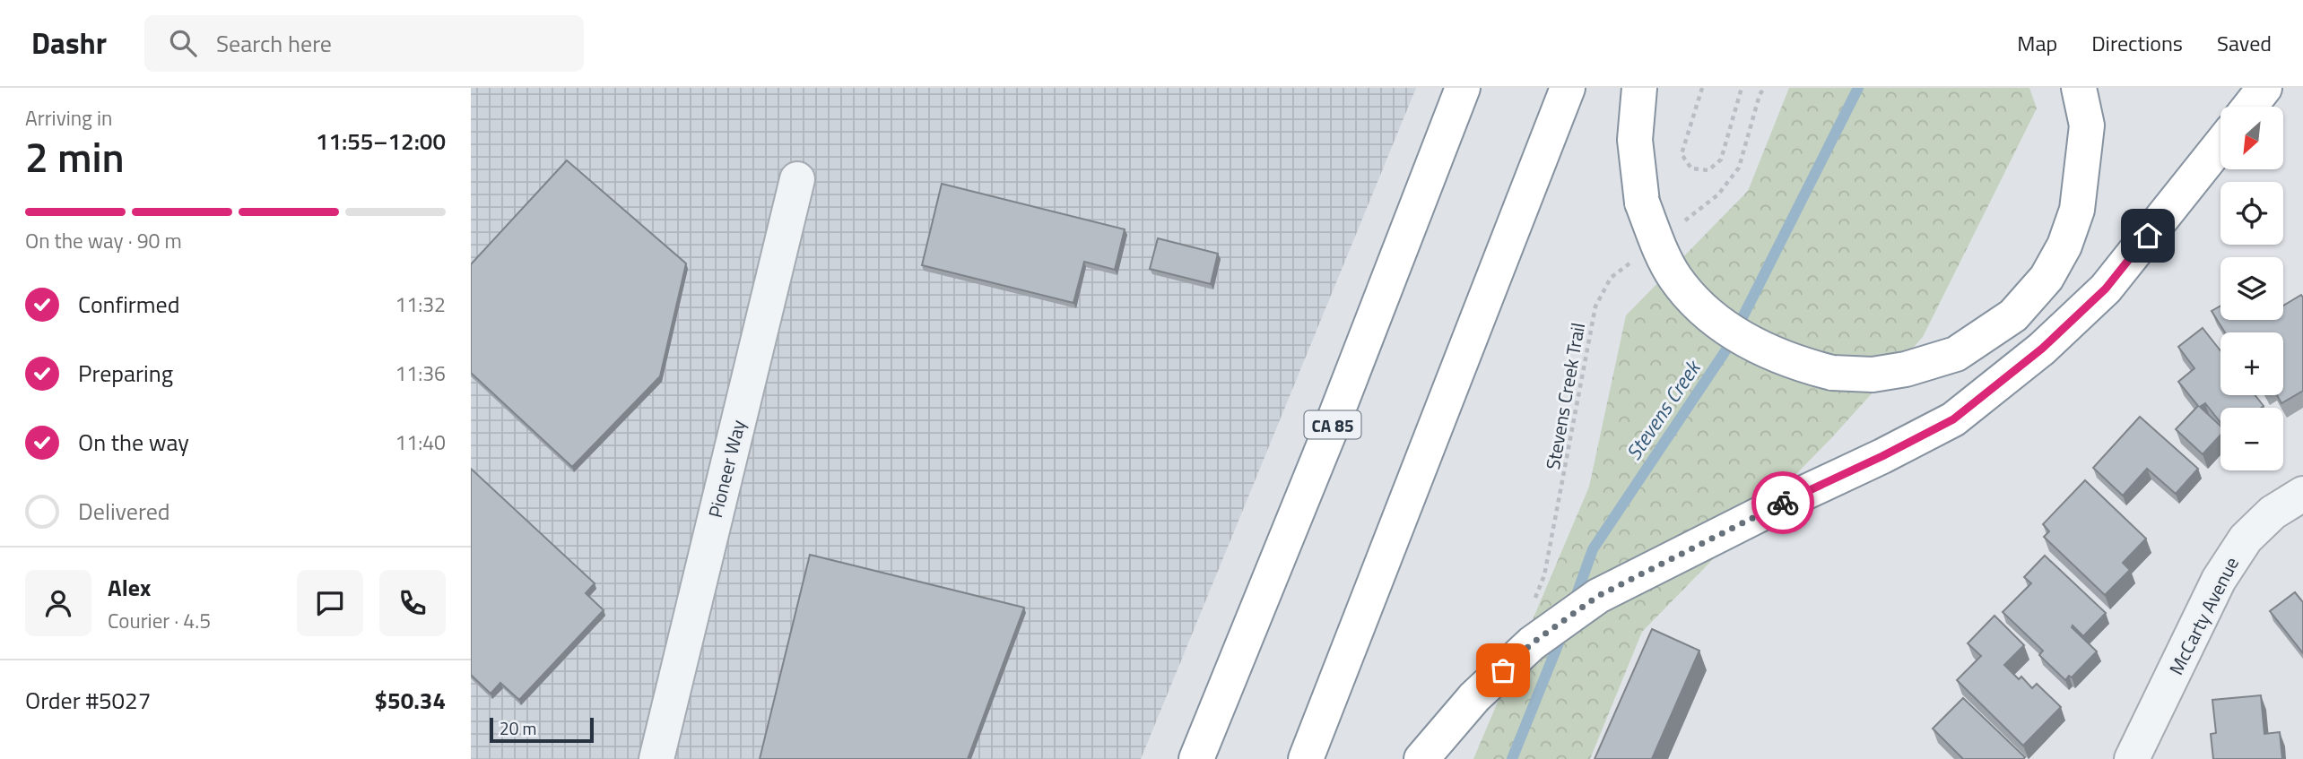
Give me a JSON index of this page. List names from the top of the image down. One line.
{"streets":{"highway":["CA 85"],"street":["Pioneer Way","McCarty Avenue"],"path":["Stevens Creek Trail"]},"water":["Stevens Creek"],"scale_bar":"20 m","north":"bottom left","page":{"header":"Dashr","search":"Search here","nav":["Map","Directions","Saved"],"heading":["2 min","Arriving in","11:55–12:00"],"panel":["Alex","Courier · 4.5","Order #5027","$50.34"],"map_buttons":["+","−"],"bar":"On the way · 90 m","list":[["Confirmed","11:32"],["Preparing","11:36"],["On the way","11:40"],"Delivered"],"scale":"20 m"}}
